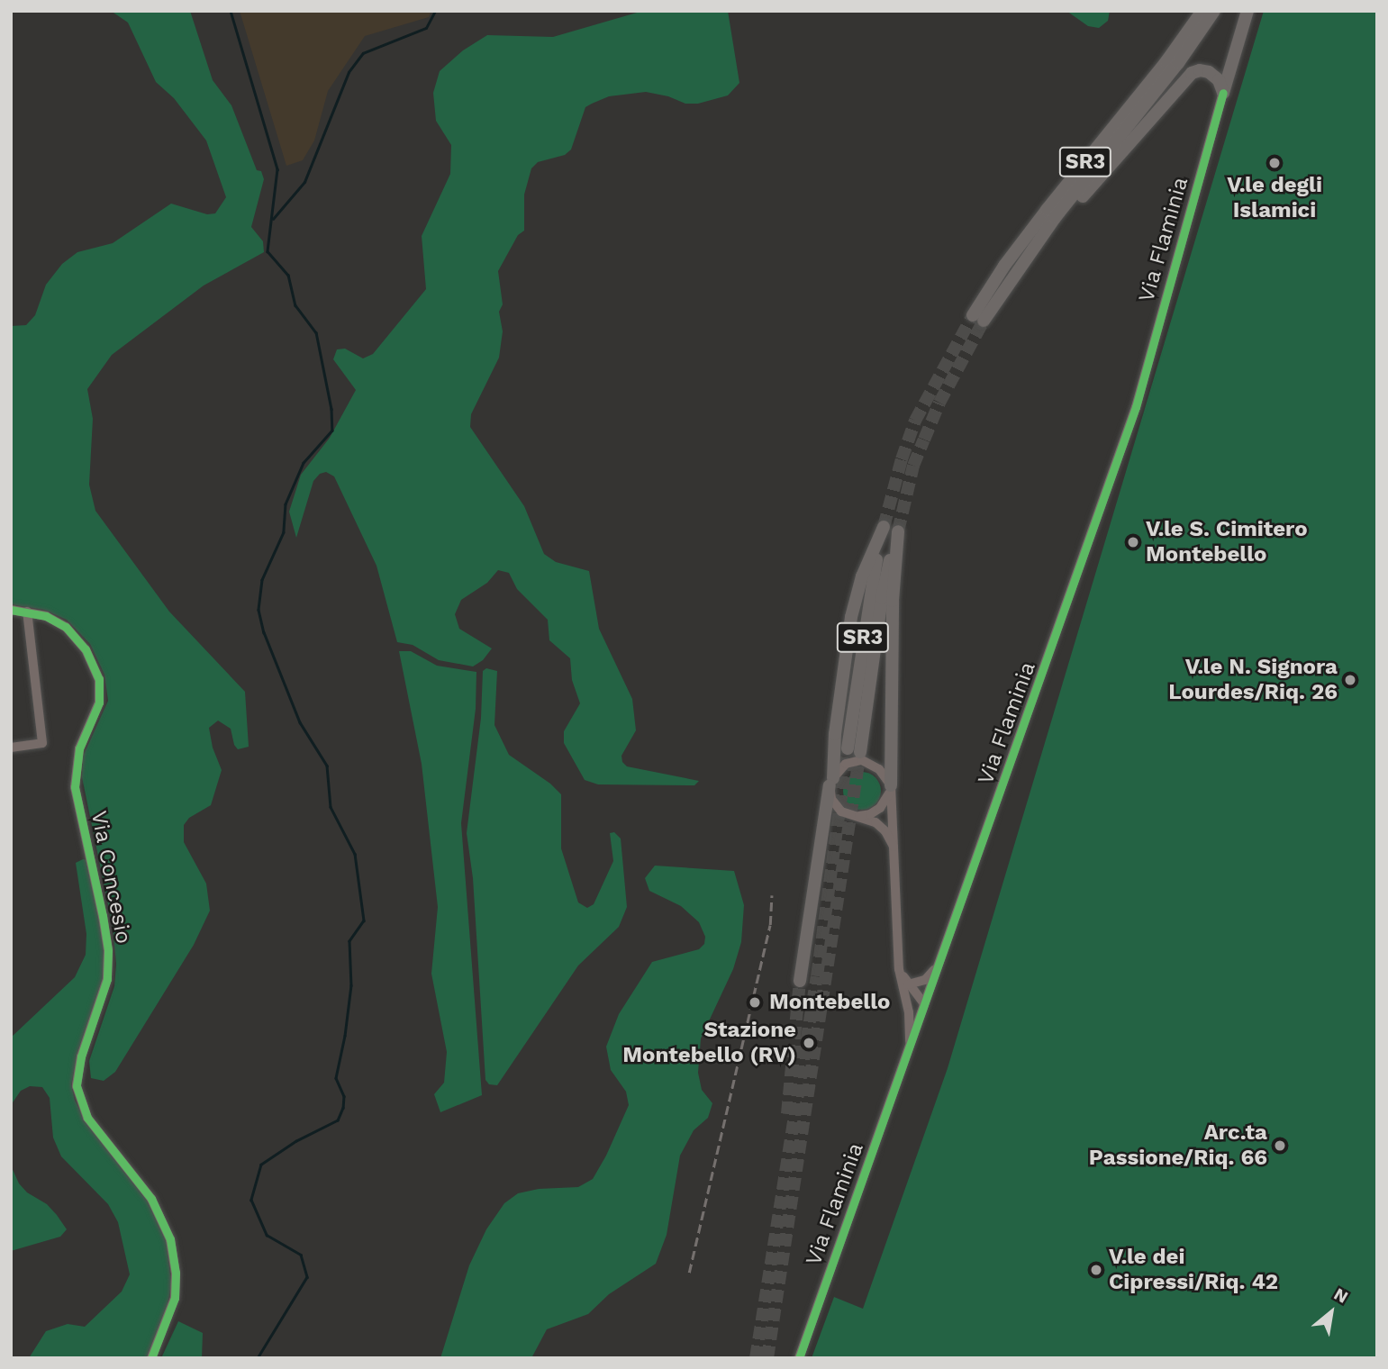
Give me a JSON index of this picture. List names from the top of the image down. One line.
{"streets":{"highway":["SR3"],"street":["Via Flaminia","Via Concesio"]},"places":["V.le degli Islamici","V.le S. Cimitero Montebello","V.le N. Signora Lourdes/Riq. 26","Montebello","Stazione Montebello (RV)","Arc.ta Passione/Riq. 66","V.le dei Cipressi/Riq. 42"],"north":"top right"}
